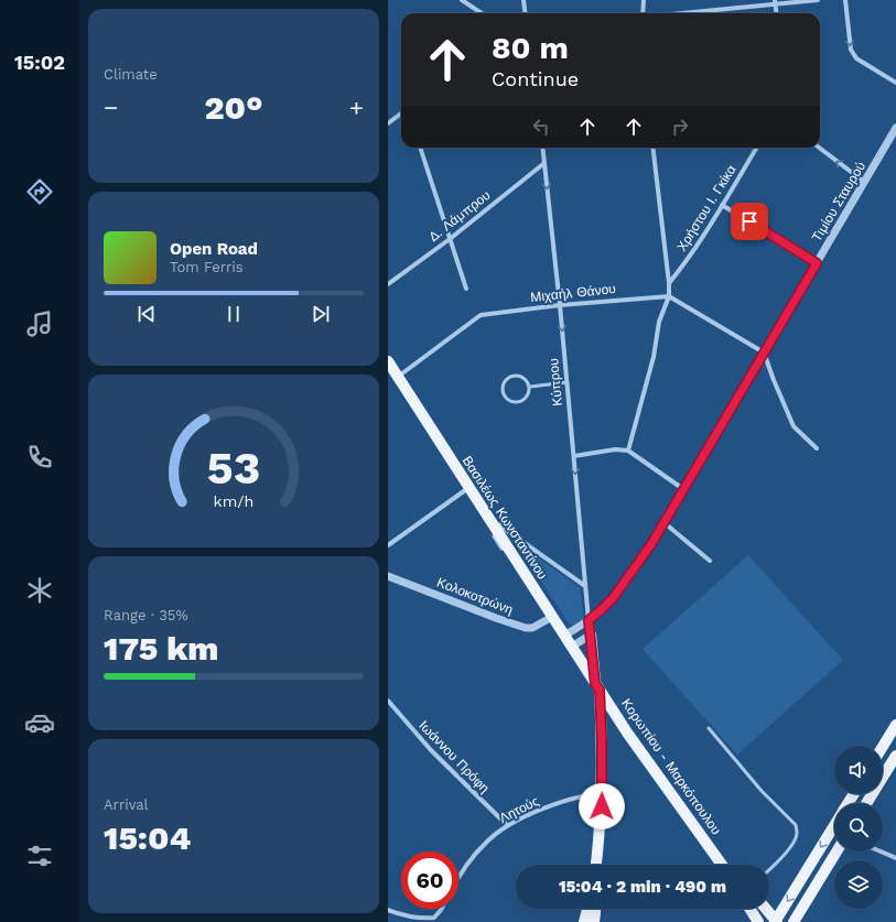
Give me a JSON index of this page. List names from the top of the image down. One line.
{"streets":{"main road":["Βασιλέως Κωνσταντίνου","Κορωπίου - Μαρκόπουλου"],"street":["Τιμίου Σταυρού","Χρήστου Ι. Γκίκα","Δ. Λάμπρου","Μιχαήλ Θάνου","Κύπρου","Κολοκοτρώνη","Ιωάννου Πρόφη","Λητούς"]},"crossings":[["Τιμίου Σταυρού","Κύπρου"],["Τιμίου Σταυρού","Βασιλέως Κωνσταντίνου"],["Δ. Λάμπρου","Κύπρου"],["Μιχαήλ Θάνου","Κύπρου"],["Μιχαήλ Θάνου","Βασιλέως Κωνσταντίνου"],["Βασιλέως Κωνσταντίνου","Κολοκοτρώνη"],["Βασιλέως Κωνσταντίνου","Κορωπίου - Μαρκόπουλου"],["Ιωάννου Πρόφη","Λητούς"]],"one_way":["Κύπρου"],"page":{"tabs":"15:02","tile":["Climate",["Range · 35%","175 km"],["Arrival","15:04"]],"turn":["80 m","Continue"],"heat":["−","20°","+"],"song":["Open Road","Tom Ferris"],"limit":"60","trip":"15:04 · 2 min · 490 m","gauge":["53","km/h"]}}
